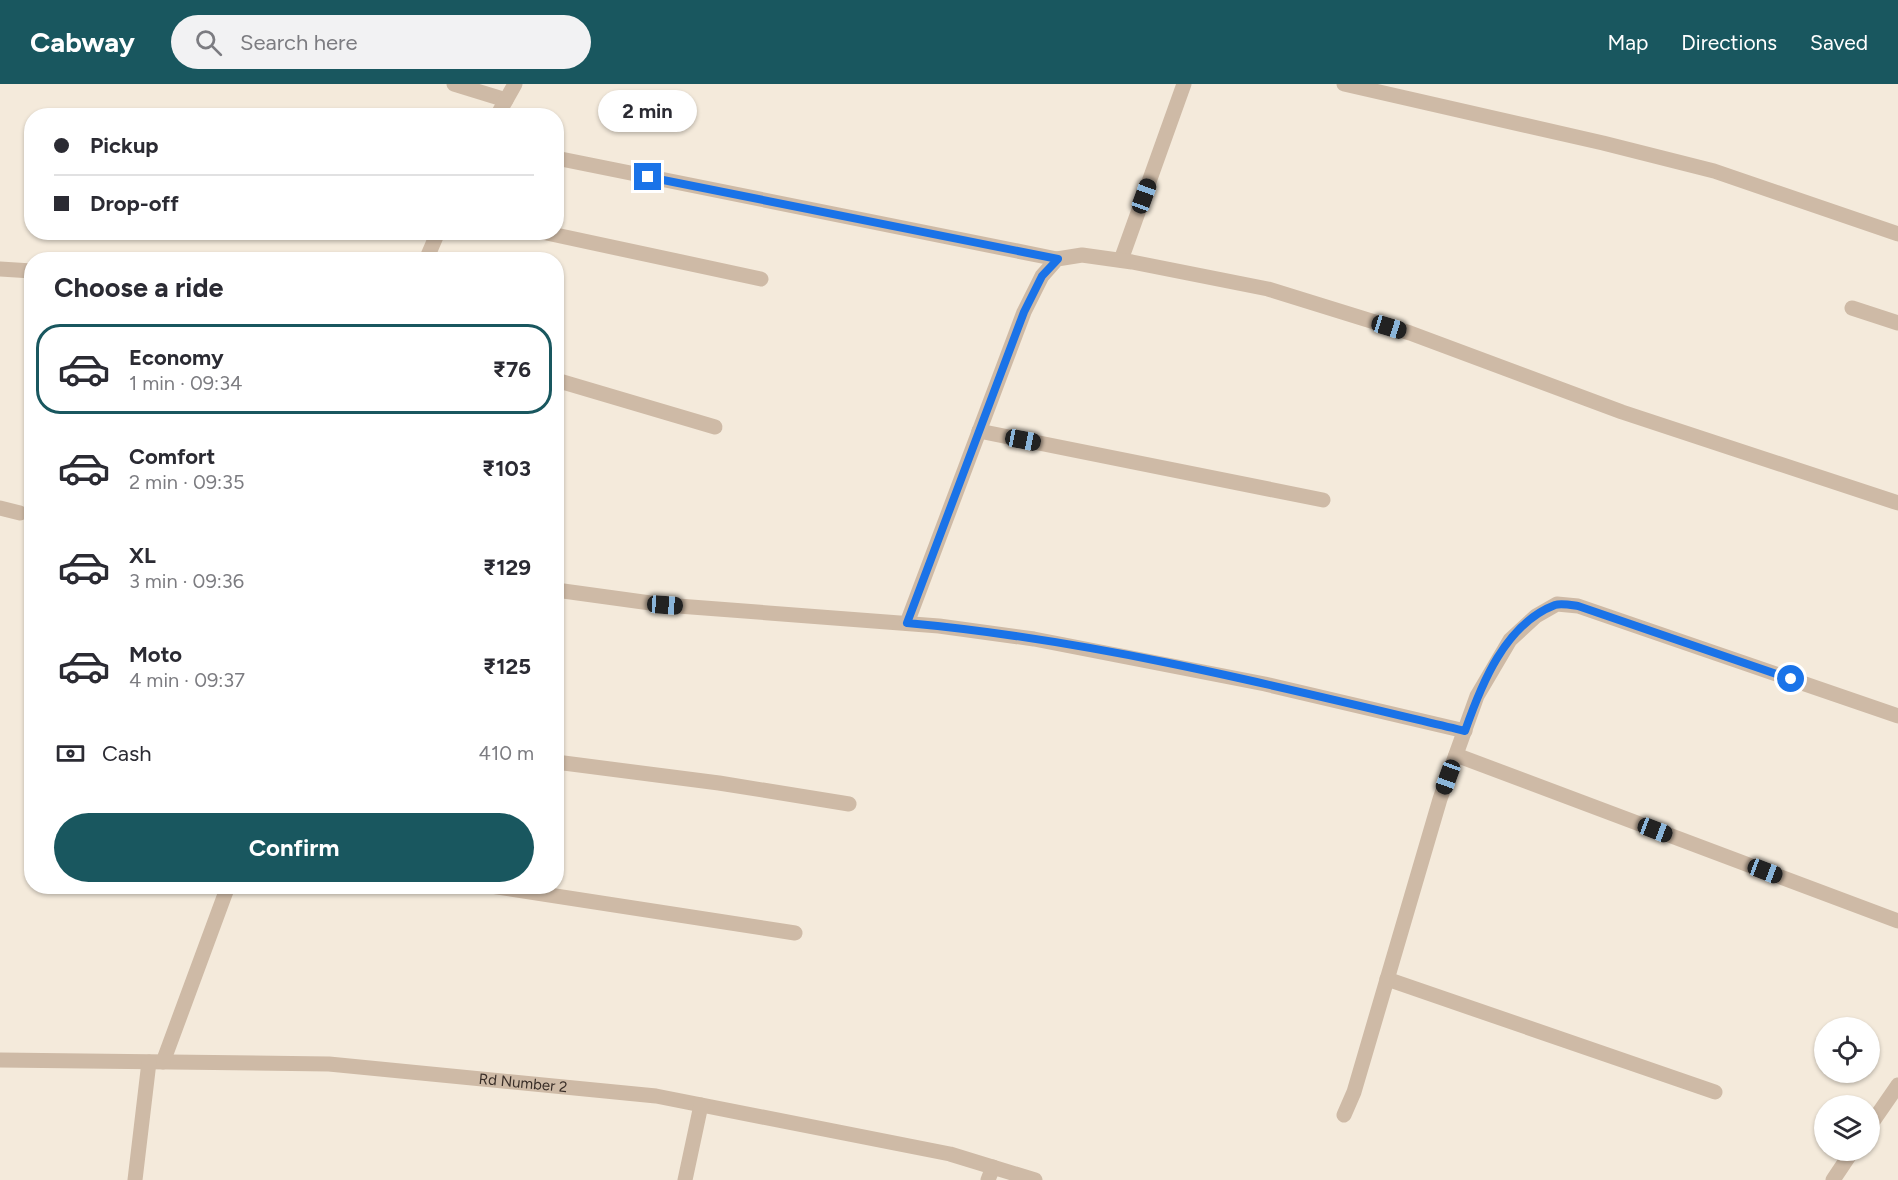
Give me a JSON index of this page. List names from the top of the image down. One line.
{"streets":{"street":["Rd Number 2"]},"page":{"header":"Cabway","search":"Search here","nav":["Map","Directions","Saved"],"bubble":"2 min","banner":["Pickup","Drop-off"],"heading":"Choose a ride","list":[{"name":"Economy","note":"1 min · 09:34","value":"₹76"},{"name":"Comfort","note":"2 min · 09:35","value":"₹103"},{"name":"XL","note":"3 min · 09:36","value":"₹129"},{"name":"Moto","note":"4 min · 09:37","value":"₹125"}],"pay":["Cash","410 m"],"buttons":"Confirm"}}
